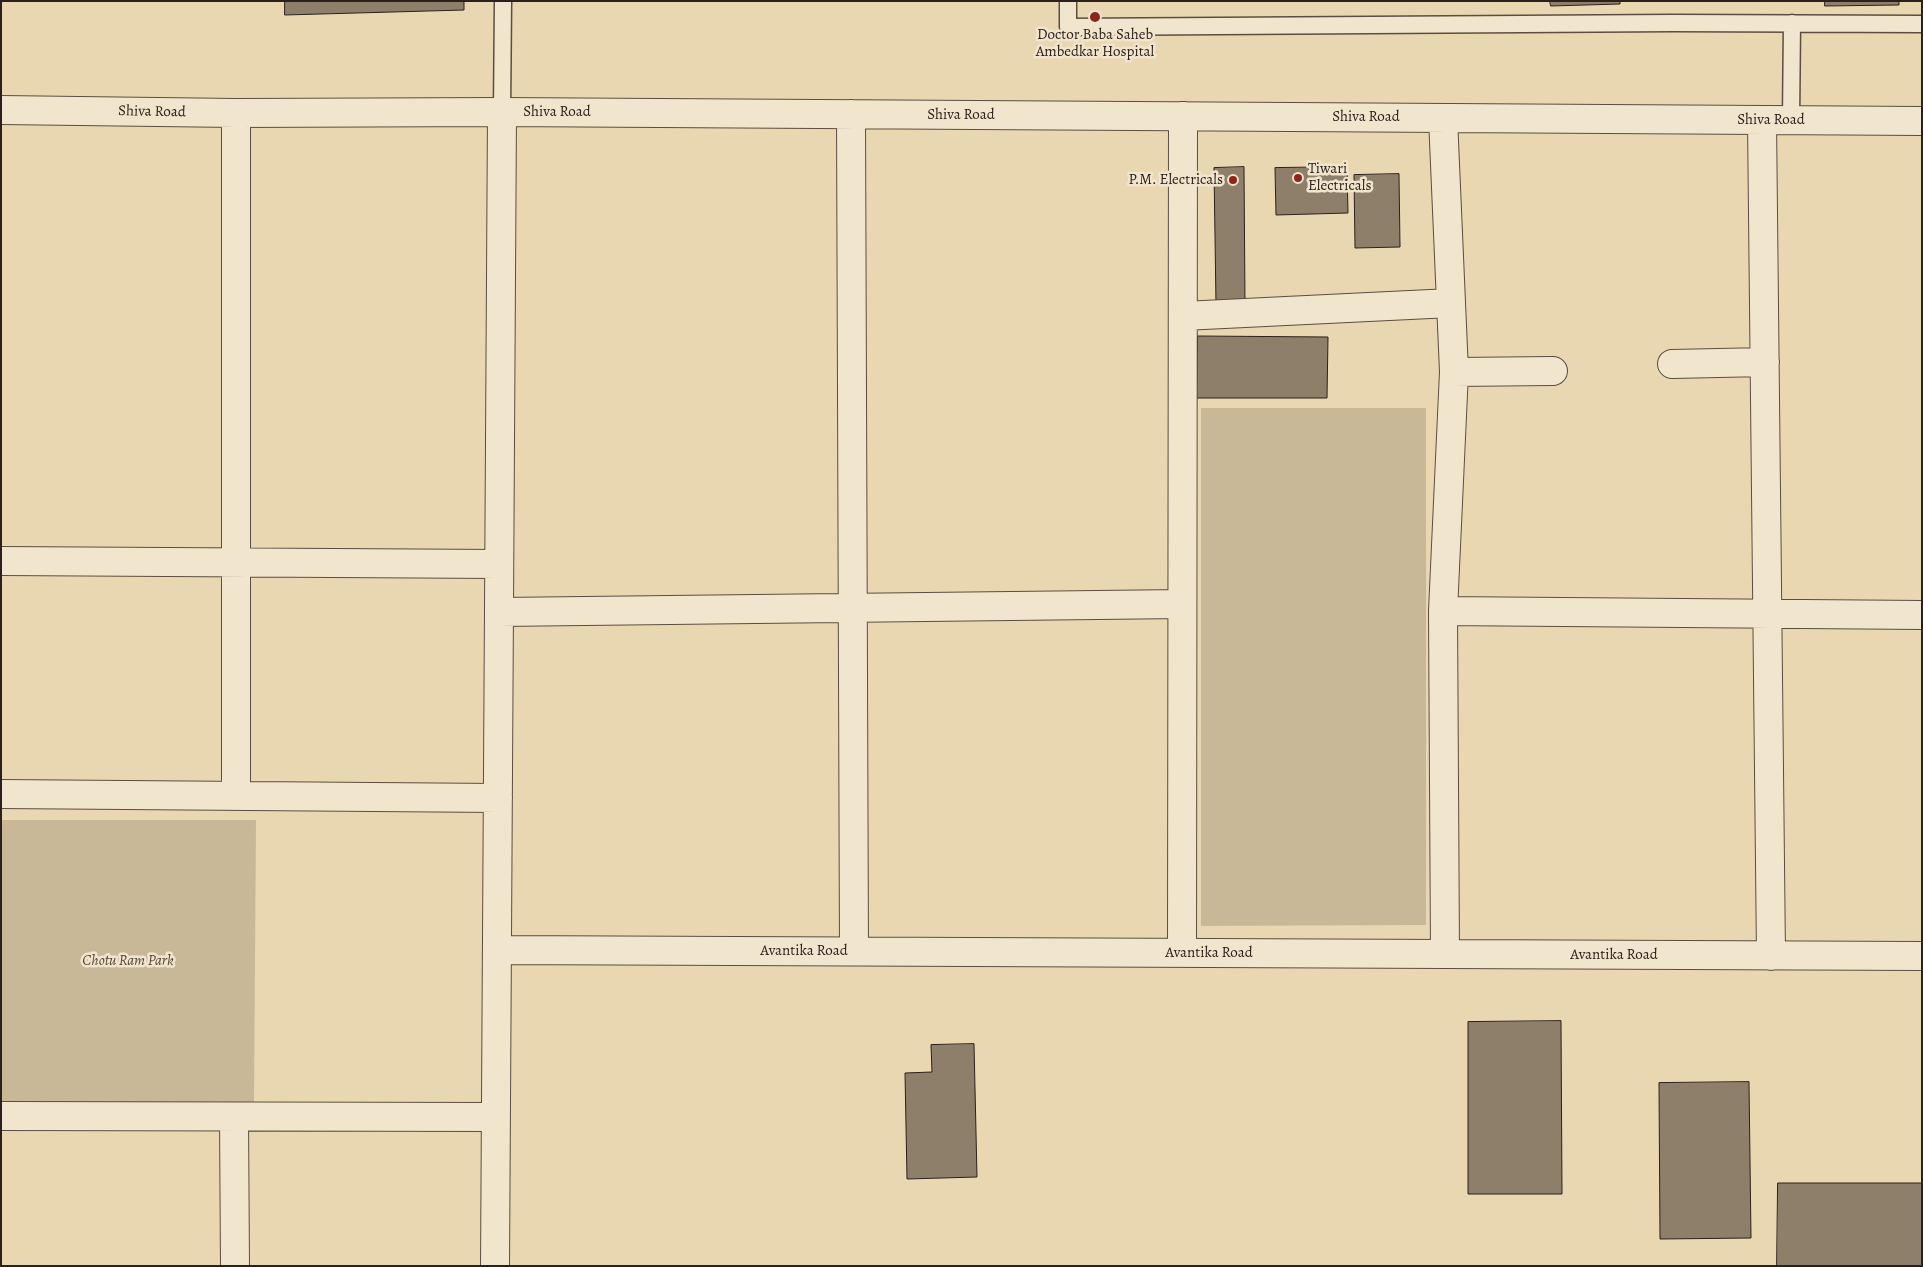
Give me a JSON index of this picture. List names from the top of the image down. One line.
{"streets":{"street":["Shiva Road","Avantika Road"]},"parks":["Chotu Ram Park"],"places":["Doctor Baba Saheb Ambedkar Hospital","Tiwari Electricals","P.M. Electricals"]}
